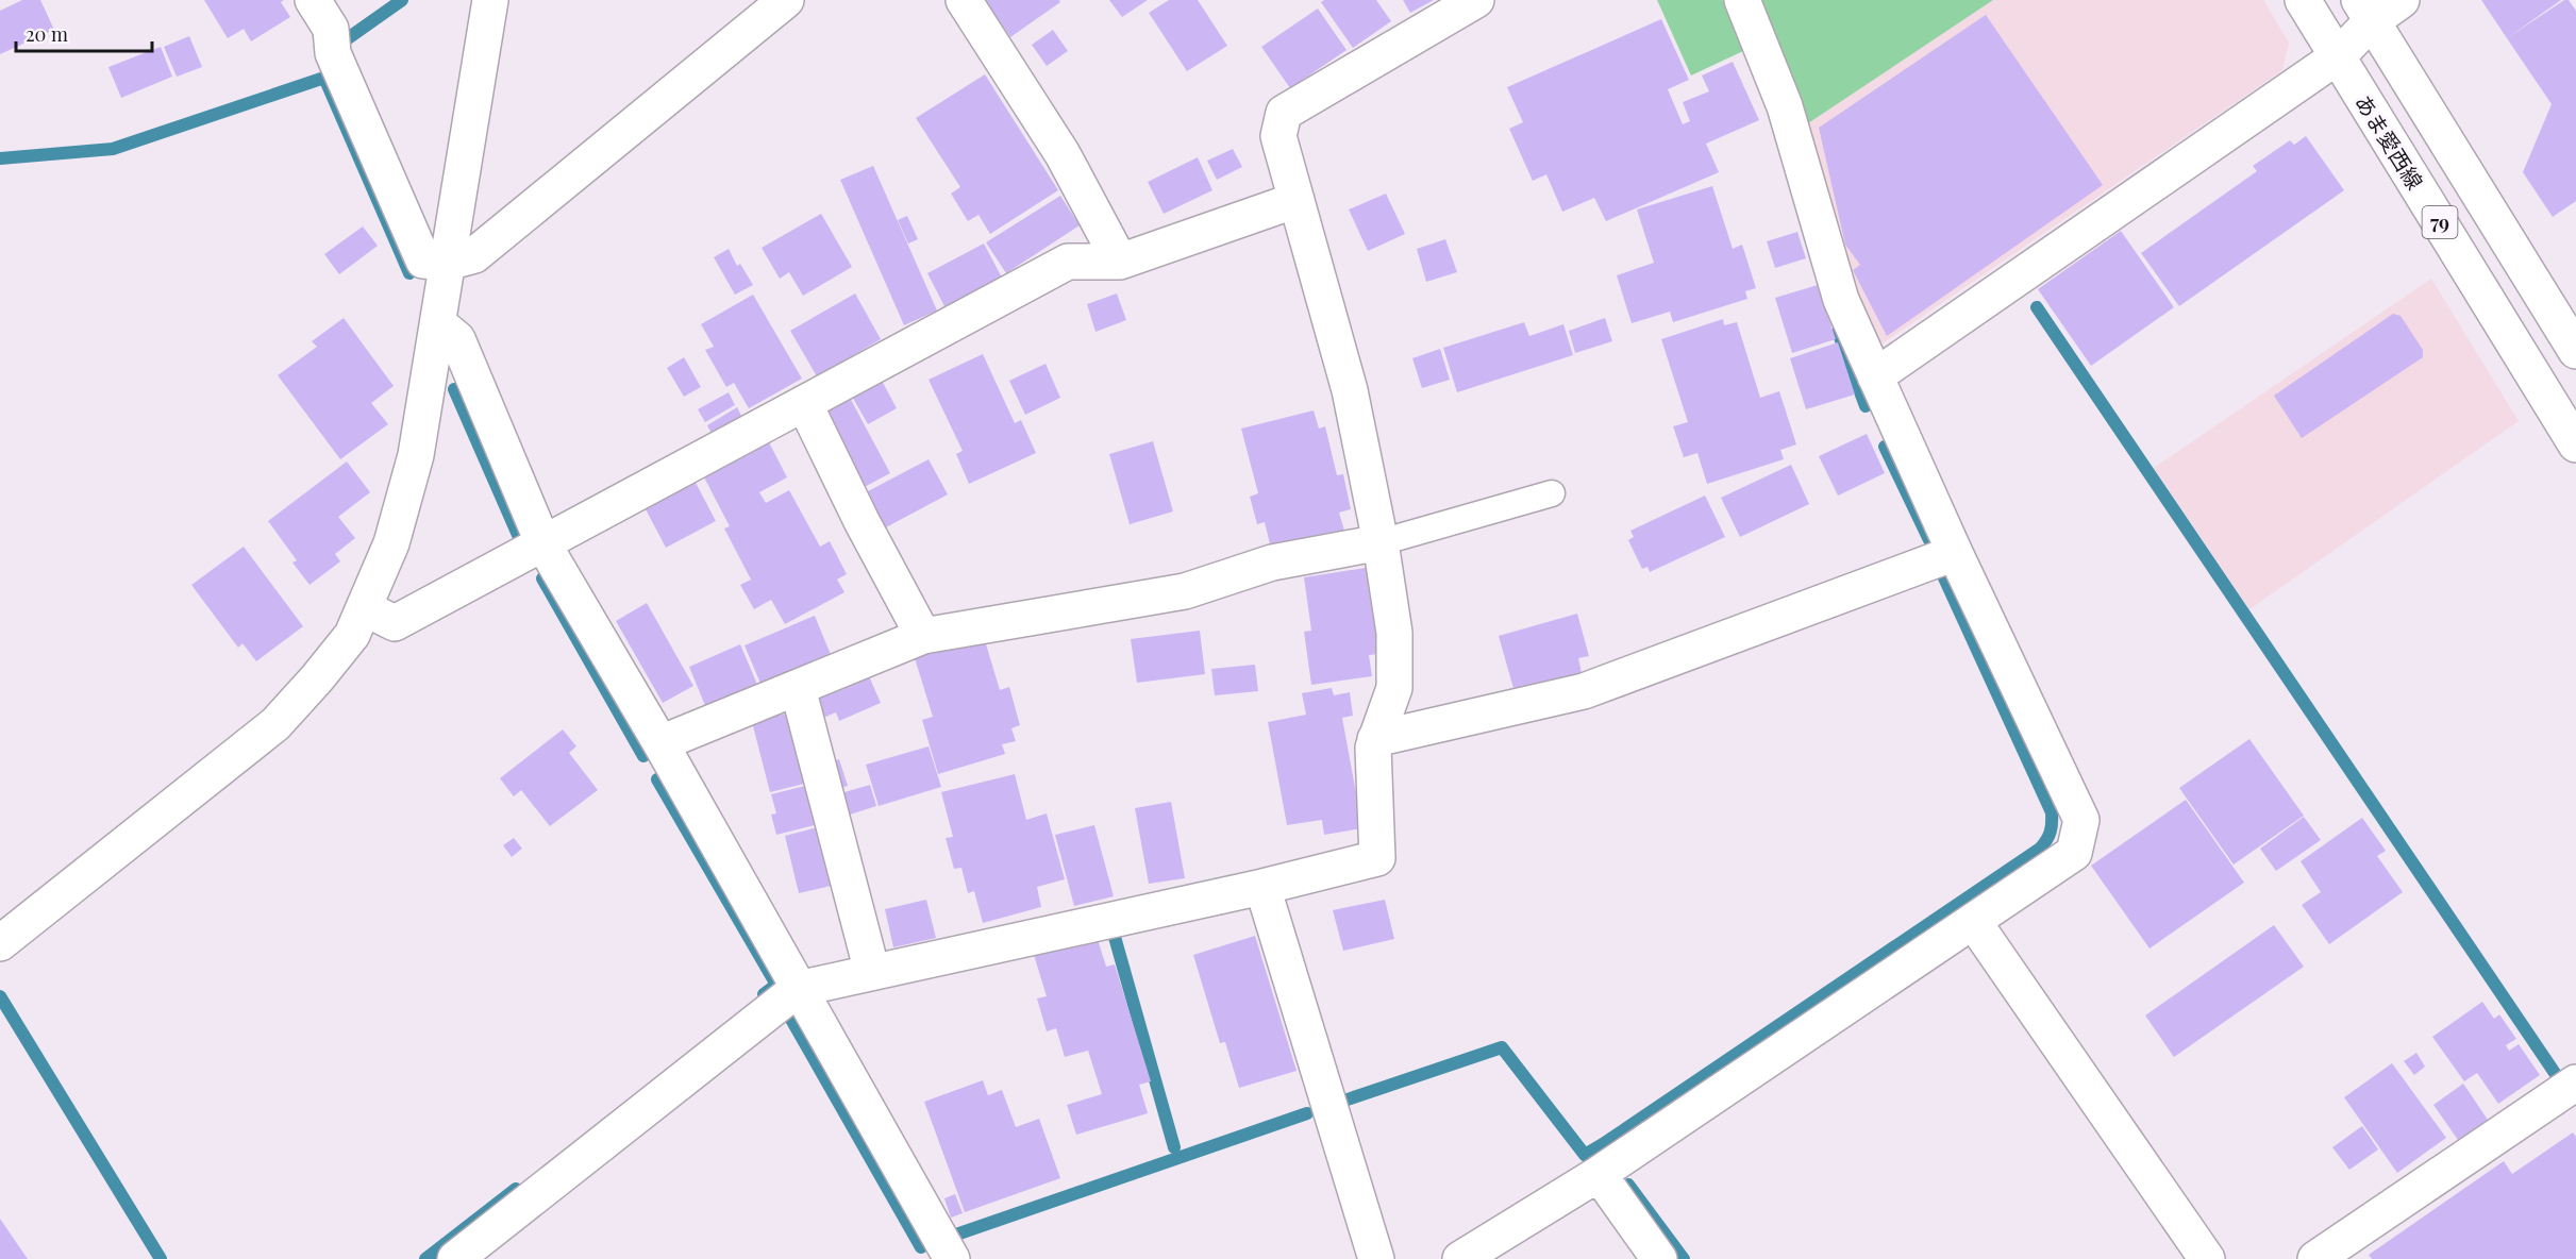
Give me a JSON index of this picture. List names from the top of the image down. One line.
{"streets":{"street":["あま愛西線","79"]},"scale_bar":"20 m"}
